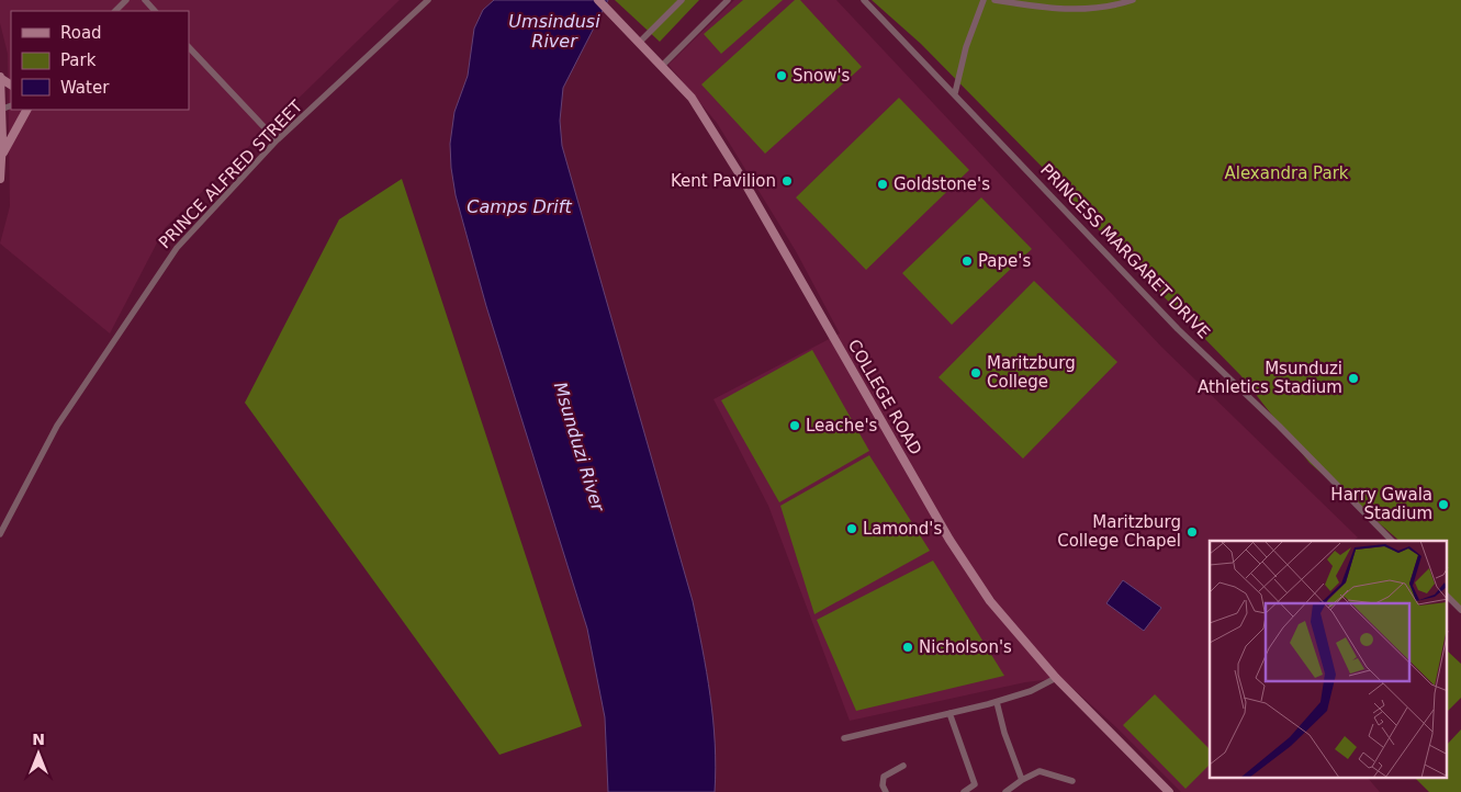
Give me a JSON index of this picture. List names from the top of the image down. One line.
{"streets":{"street":["PRINCE ALFRED STREET","PRINCESS MARGARET DRIVE","COLLEGE ROAD"]},"water":["Umsindusi River","Camps Drift","Msunduzi River"],"parks":["Alexandra Park"],"places":["Snow's","Kent Pavilion","Goldstone's","Pape's","Maritzburg College","Msunduzi Athletics Stadium","Leache's","Harry Gwala Stadium","Lamond's","Maritzburg College Chapel","Nicholson's"],"legend":["Road","Park","Water"],"north":"top"}
